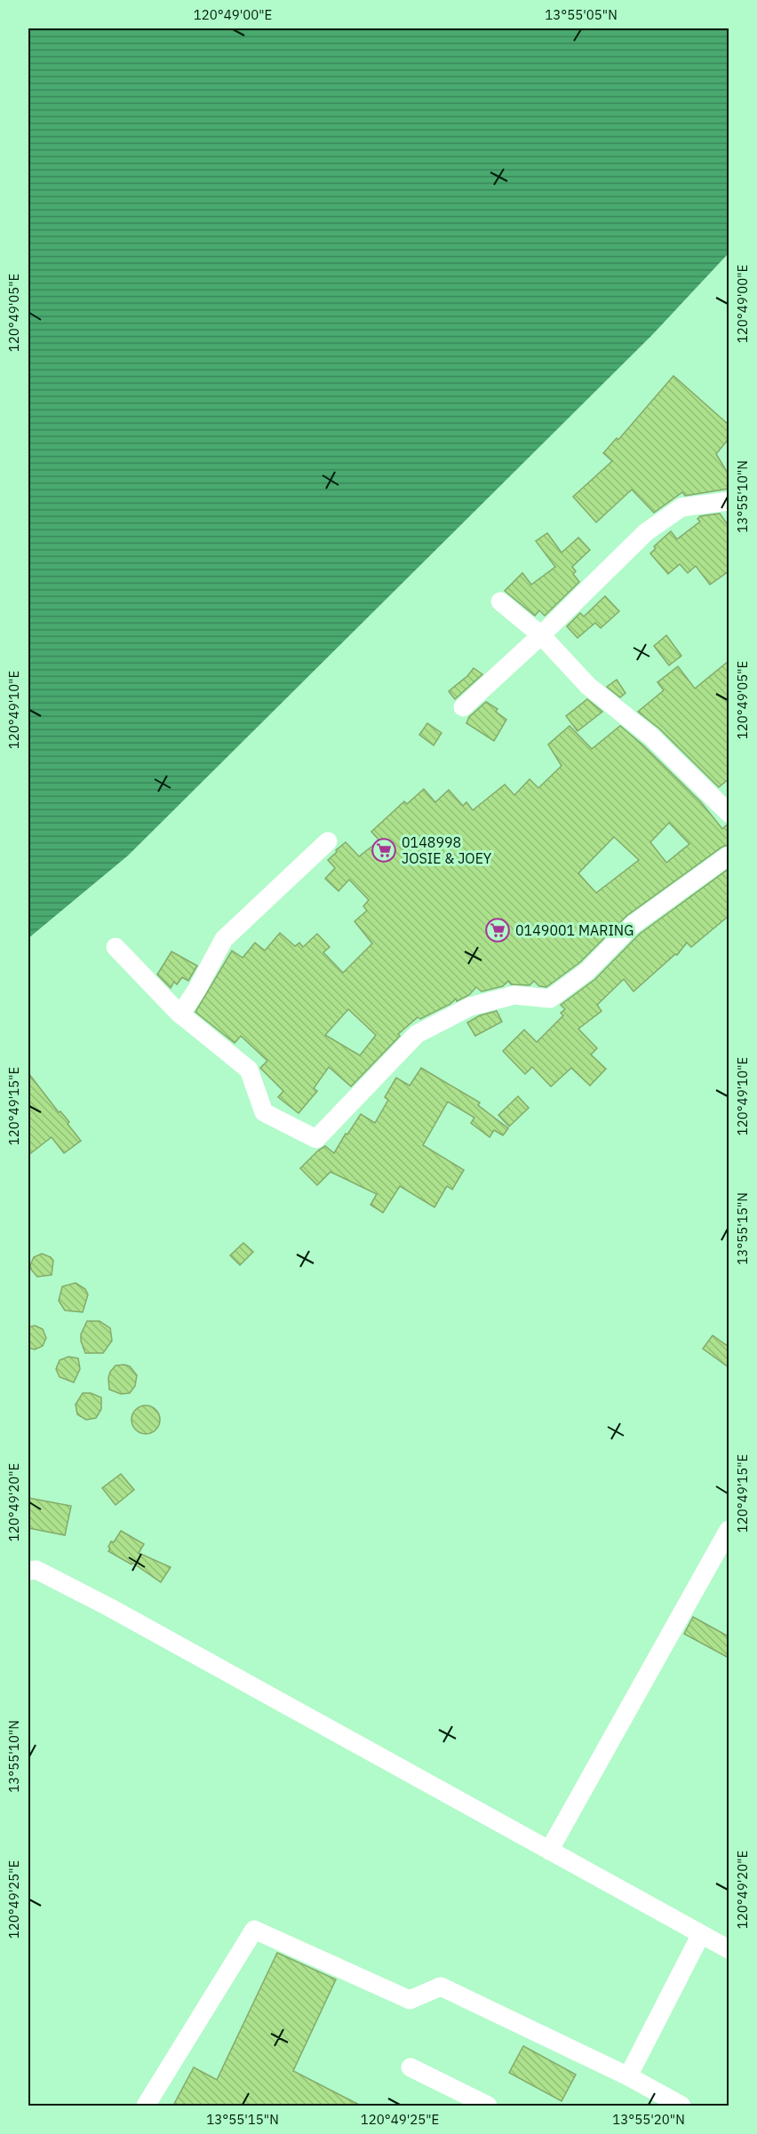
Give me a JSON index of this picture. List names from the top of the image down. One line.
{"places":{"supermarket":["0148998 JOSIE & JOEY","0149001 MARING"]},"coordinates":["120°49'00\"E","13°55'05\"N","120°49'05\"E","13°55'10\"N","120°49'10\"E","120°49'15\"E","13°55'15\"N","120°49'20\"E","120°49'25\"E","13°55'20\"N"]}
